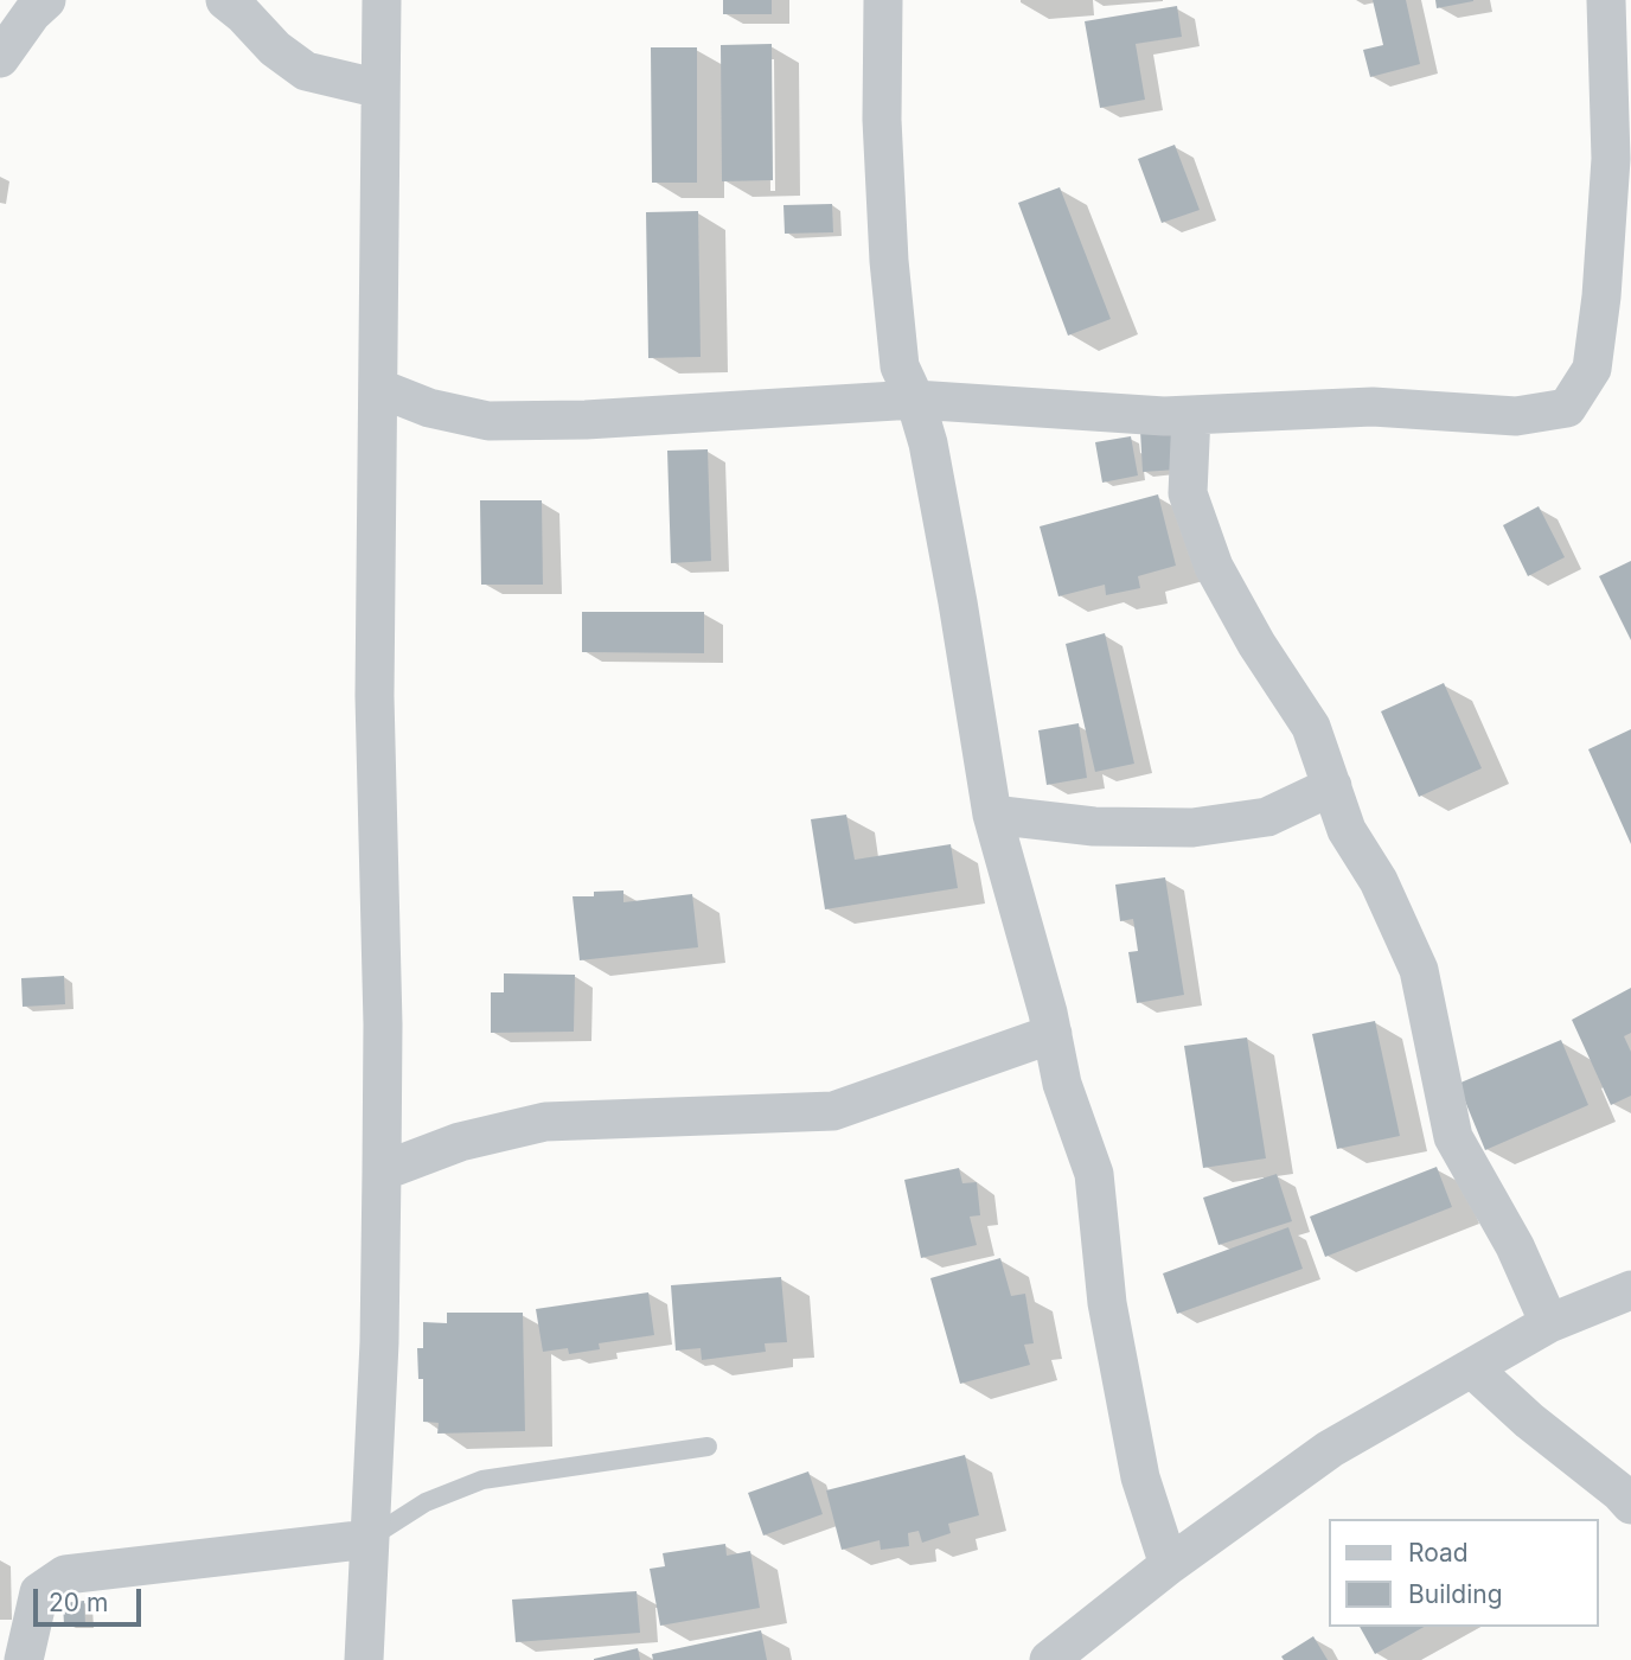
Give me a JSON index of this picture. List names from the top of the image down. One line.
{"legend":["Road","Building"],"scale_bar":"20 m"}
